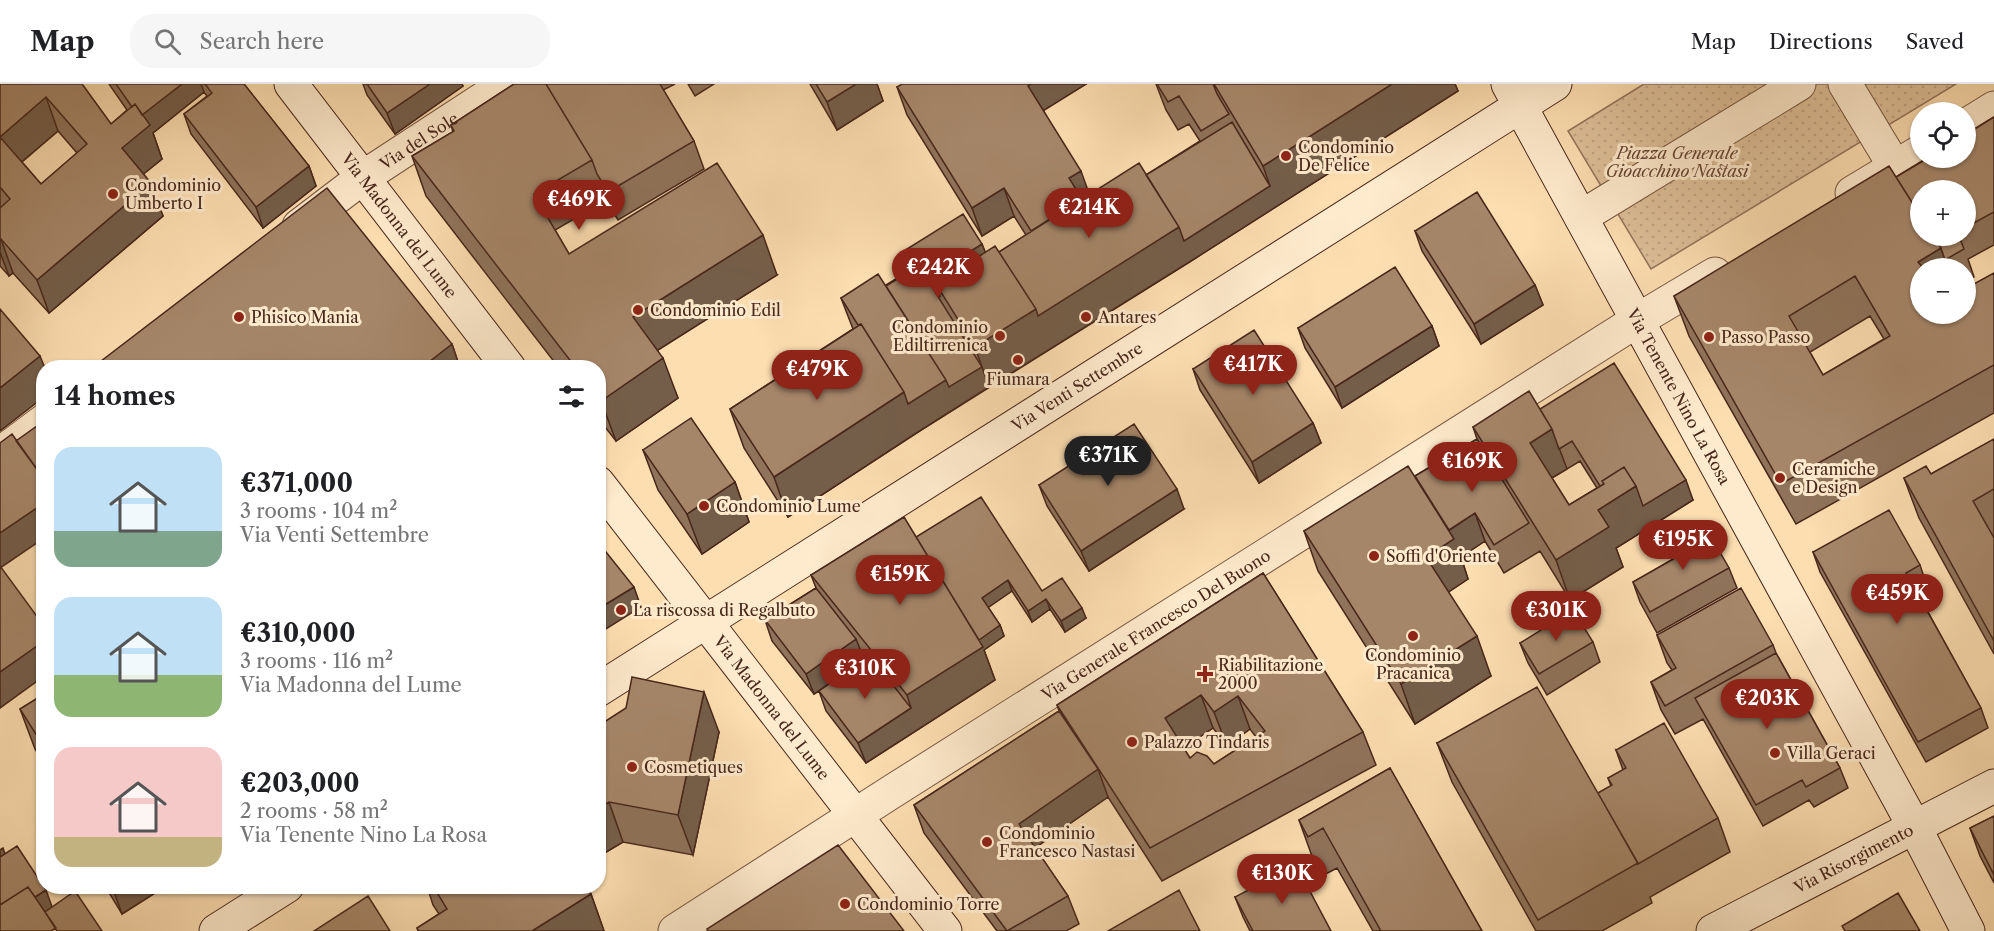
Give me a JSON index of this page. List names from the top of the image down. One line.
{"streets":{"street":["Via del Sole","Via Madonna del Lume","Via Venti Settembre","Via Tenente Nino La Rosa","Via Generale Francesco Del Buono","Via Risorgimento"]},"crossings":[["Via del Sole","Via Madonna del Lume"],["Via Madonna del Lume","Via Venti Settembre"],["Via Madonna del Lume","Via Generale Francesco Del Buono"],["Via Venti Settembre","Via Tenente Nino La Rosa"],["Via Tenente Nino La Rosa","Via Generale Francesco Del Buono"],["Via Tenente Nino La Rosa","Via Risorgimento"]],"parks":["Piazza Generale Gioacchino Nastasi"],"places":{"other":["Condominio De Felice","Condominio Umberto I","Condominio Edil","Phisico Mania","Antares","Condominio Ediltirrenica","Passo Passo","Fiumara","Ceramiche e Design","Condominio Lume","Soffi d'Oriente","La riscossa di Regalbuto","Condominio Pracanica","Palazzo Tindaris","Villa Geraci","Cosmetiques","Condominio Francesco Nastasi","Condominio Torre"],"health":["Riabilitazione 2000"]},"page":{"header":"Map","search":"Search here","nav":["Map","Directions","Saved"],"map_buttons":["+","−"],"price":["€469K","€214K","€242K","€417K","€479K","€371K","€169K","€195K","€159K","€459K","€301K","€310K","€203K","€130K"],"heading":"14 homes","list":[{"name":"€371,000","note":"3 rooms · 104 m² · Via Venti Settembre"},{"name":"€310,000","note":"3 rooms · 116 m² · Via Madonna del Lume"},{"name":"€203,000","note":"2 rooms · 58 m² · Via Tenente Nino La Rosa"}]}}
